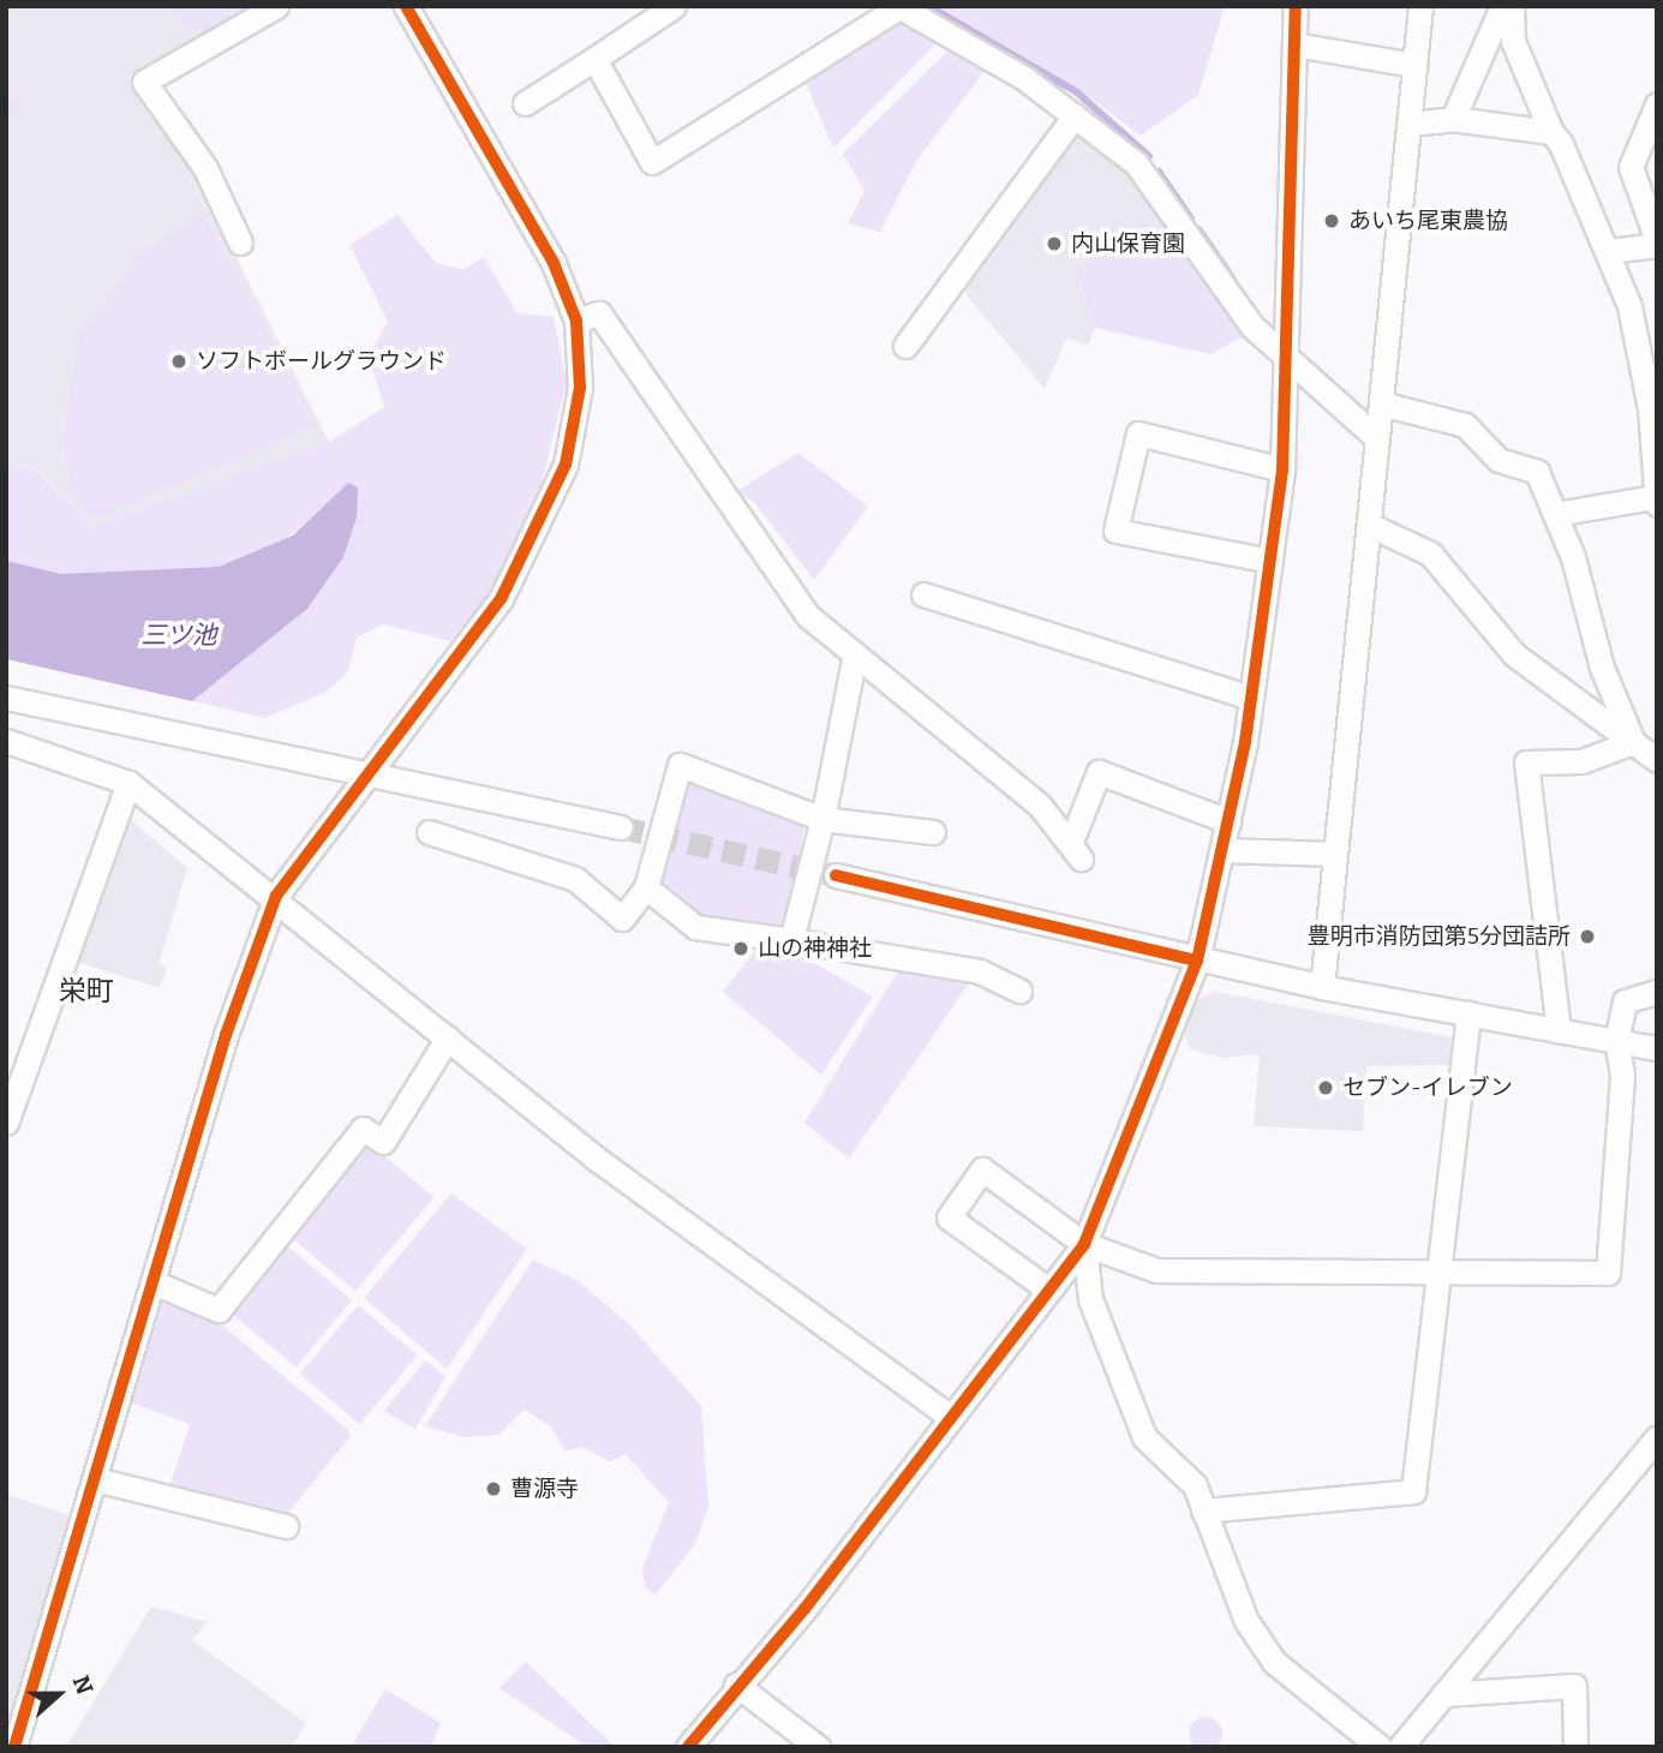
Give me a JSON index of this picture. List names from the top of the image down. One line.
{"districts":["栄町"],"water":["三ツ池"],"places":["あいち尾東農協","内山保育園","ソフトボールグラウンド","豊明市消防団第5分団詰所","山の神神社","セブン-イレブン","曹源寺"],"north":"right"}
